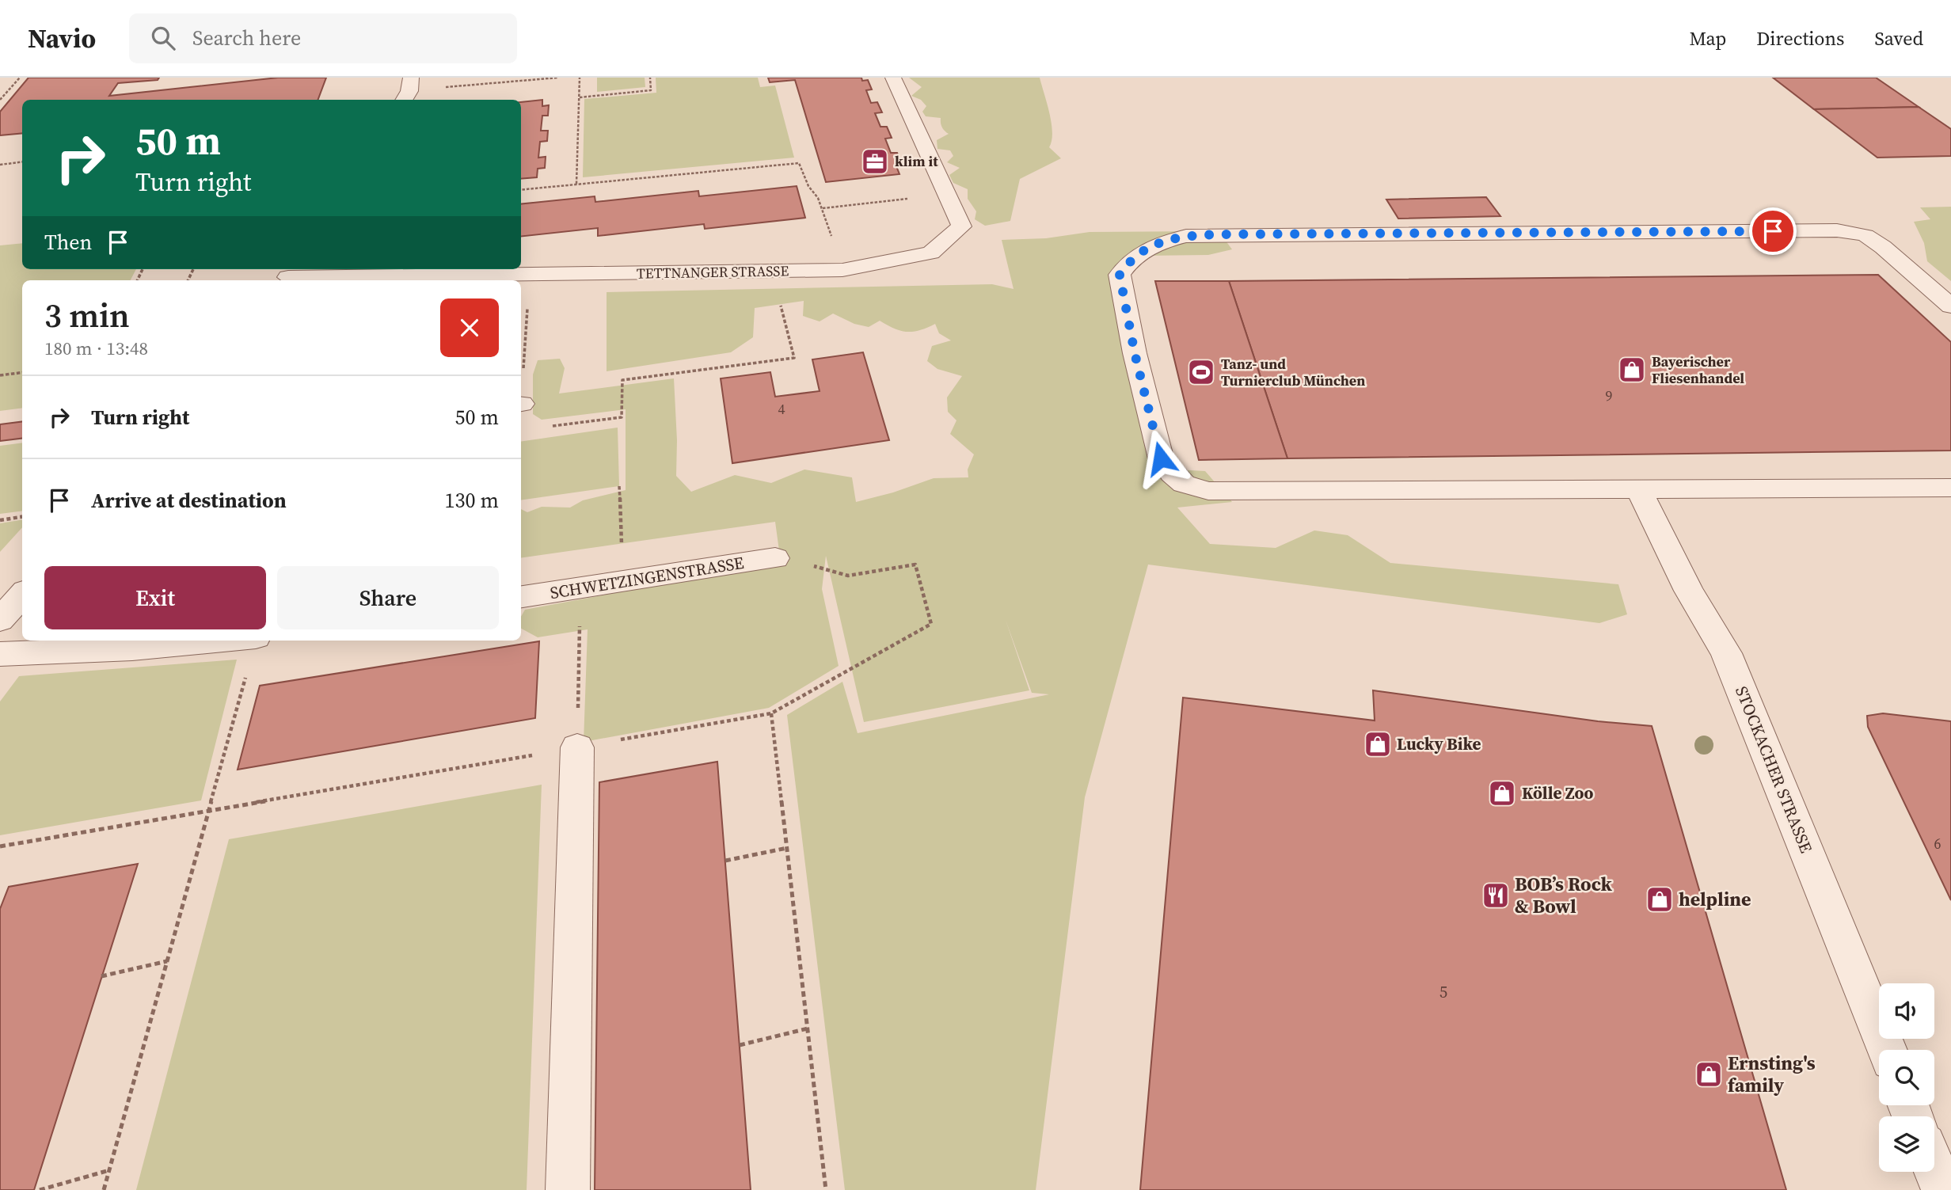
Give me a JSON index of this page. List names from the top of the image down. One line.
{"streets":{"street":["TETTNANGER STRASSE","SCHWETZINGENSTRASSE","STOCKACHER STRASSE"]},"places":{"office":["klim it"],"shop":["Bayerischer Fliesenhandel","Lucky Bike","Kölle Zoo","helpline","Ernsting's family"],"sports":["Tanz- und Turnierclub München"],"restaurant":["BOB’s Rock & Bowl"]},"house_numbers":["9","4","6","5"],"page":{"header":"Navio","search":"Search here","nav":["Map","Directions","Saved"],"turn":["50 m","Turn right"],"then":"Then","heading":["3 min","180 m · 13:48"],"list":[{"name":"Turn right","value":"50 m"},{"name":"Arrive at destination","value":"130 m"}],"buttons":["Exit","Share"]}}
